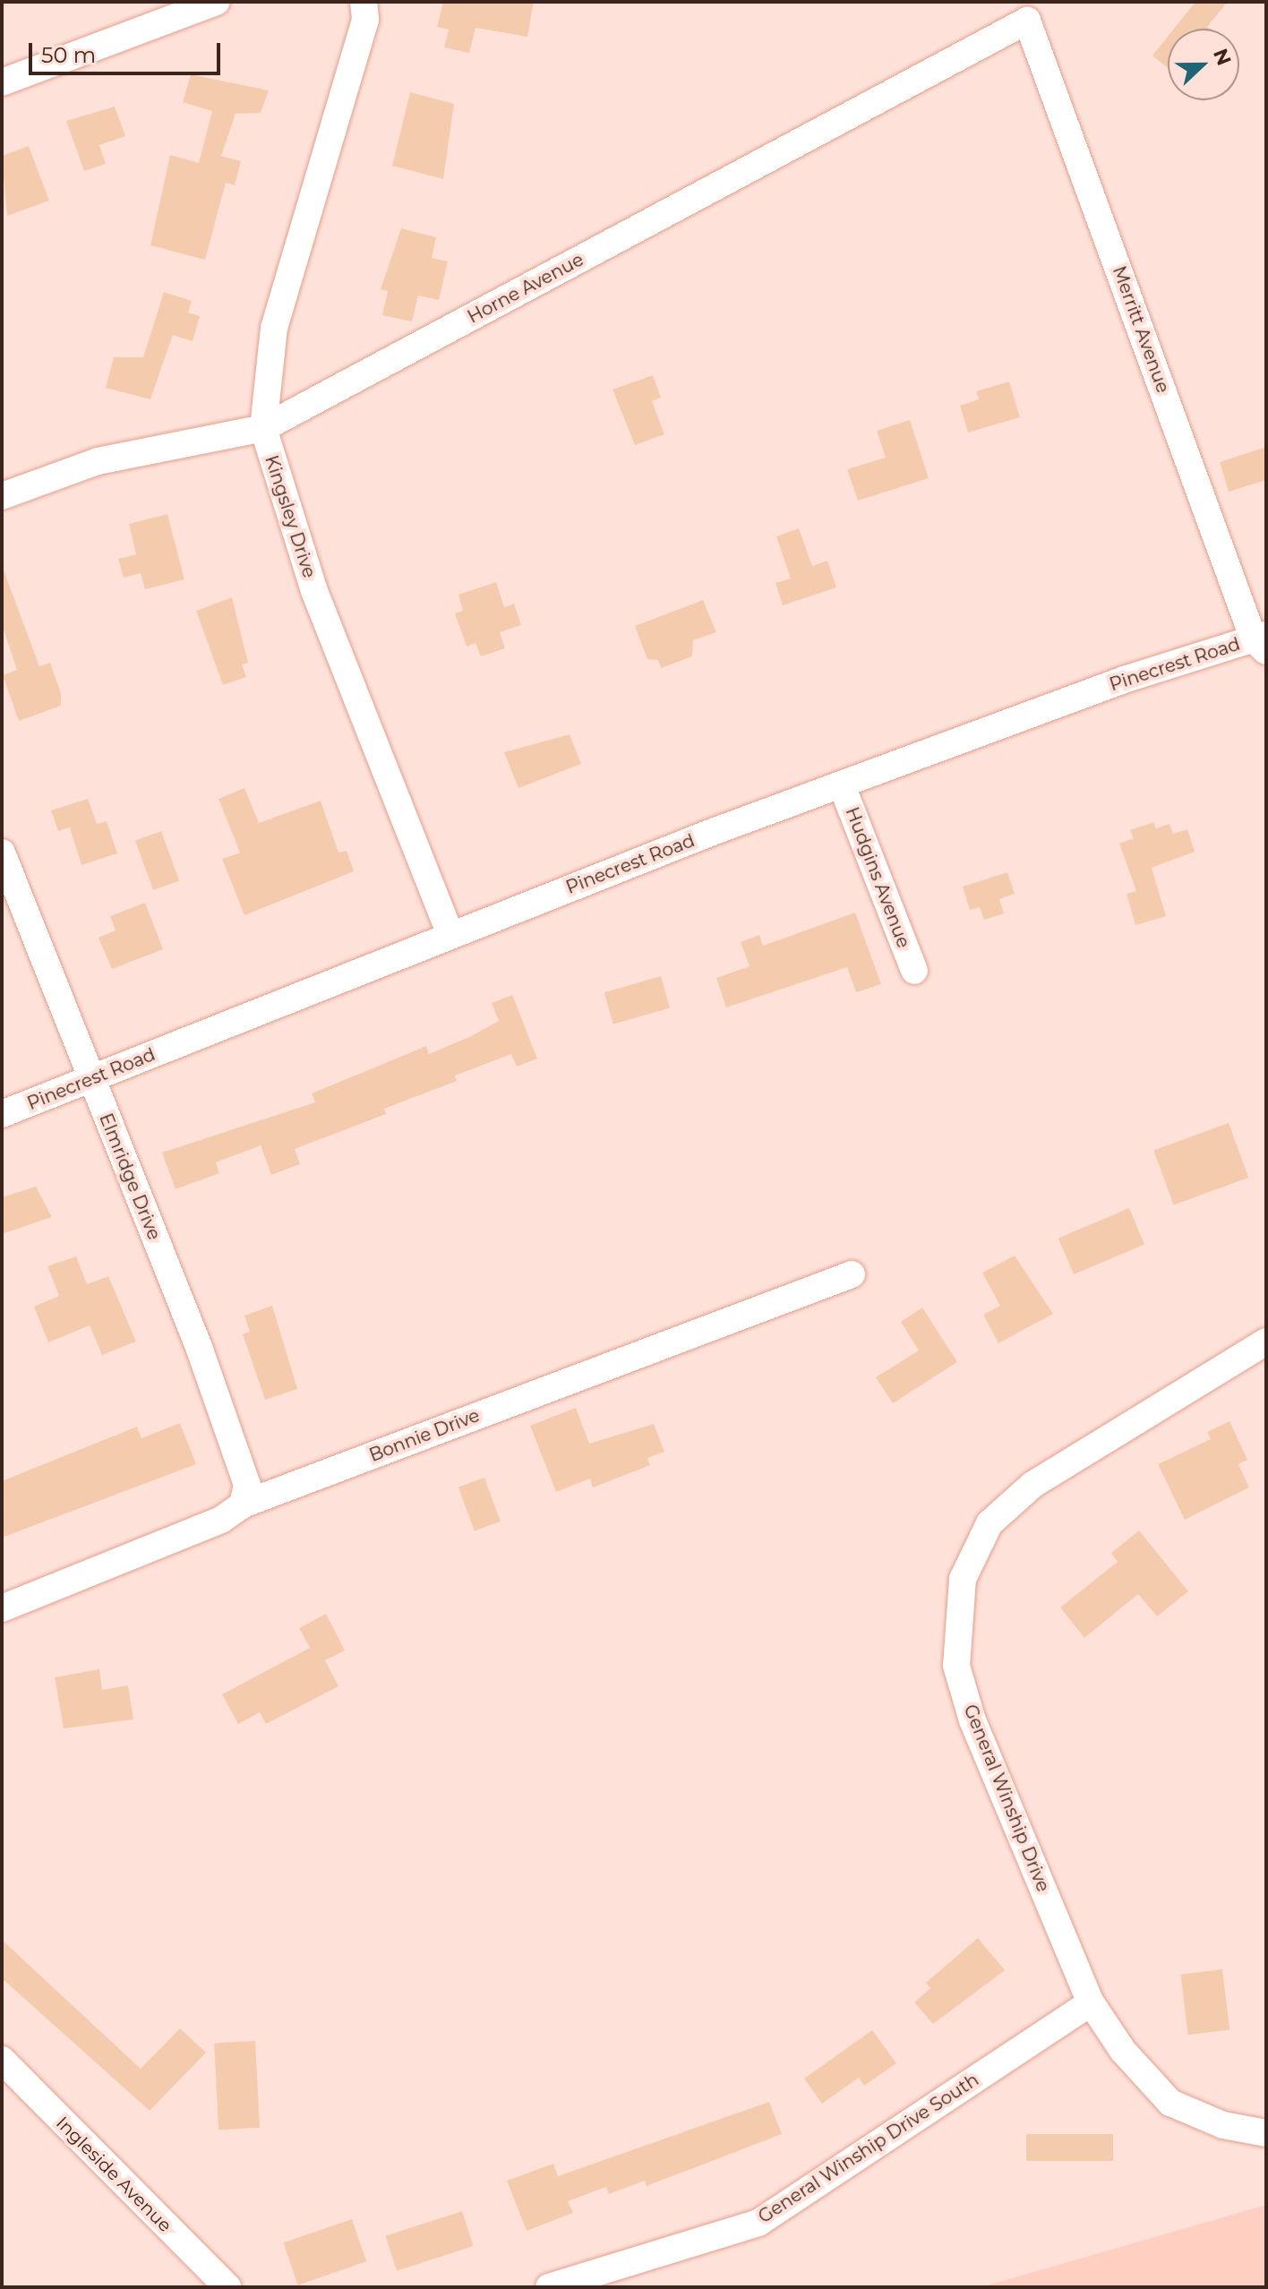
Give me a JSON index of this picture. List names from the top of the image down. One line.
{"streets":{"street":["Horne Avenue","Merritt Avenue","Kingsley Drive","Pinecrest Road","Hudgins Avenue","Elmridge Drive","Bonnie Drive","General Winship Drive","General Winship Drive South","Ingleside Avenue"]},"crossings":[["Horne Avenue","Merritt Avenue"],["Horne Avenue","Kingsley Drive"],["Merritt Avenue","Pinecrest Road"],["Kingsley Drive","Pinecrest Road"],["Pinecrest Road","Hudgins Avenue"],["Pinecrest Road","Elmridge Drive"],["Elmridge Drive","Bonnie Drive"],["General Winship Drive","General Winship Drive South"]],"scale_bar":"50 m","north":"right"}
